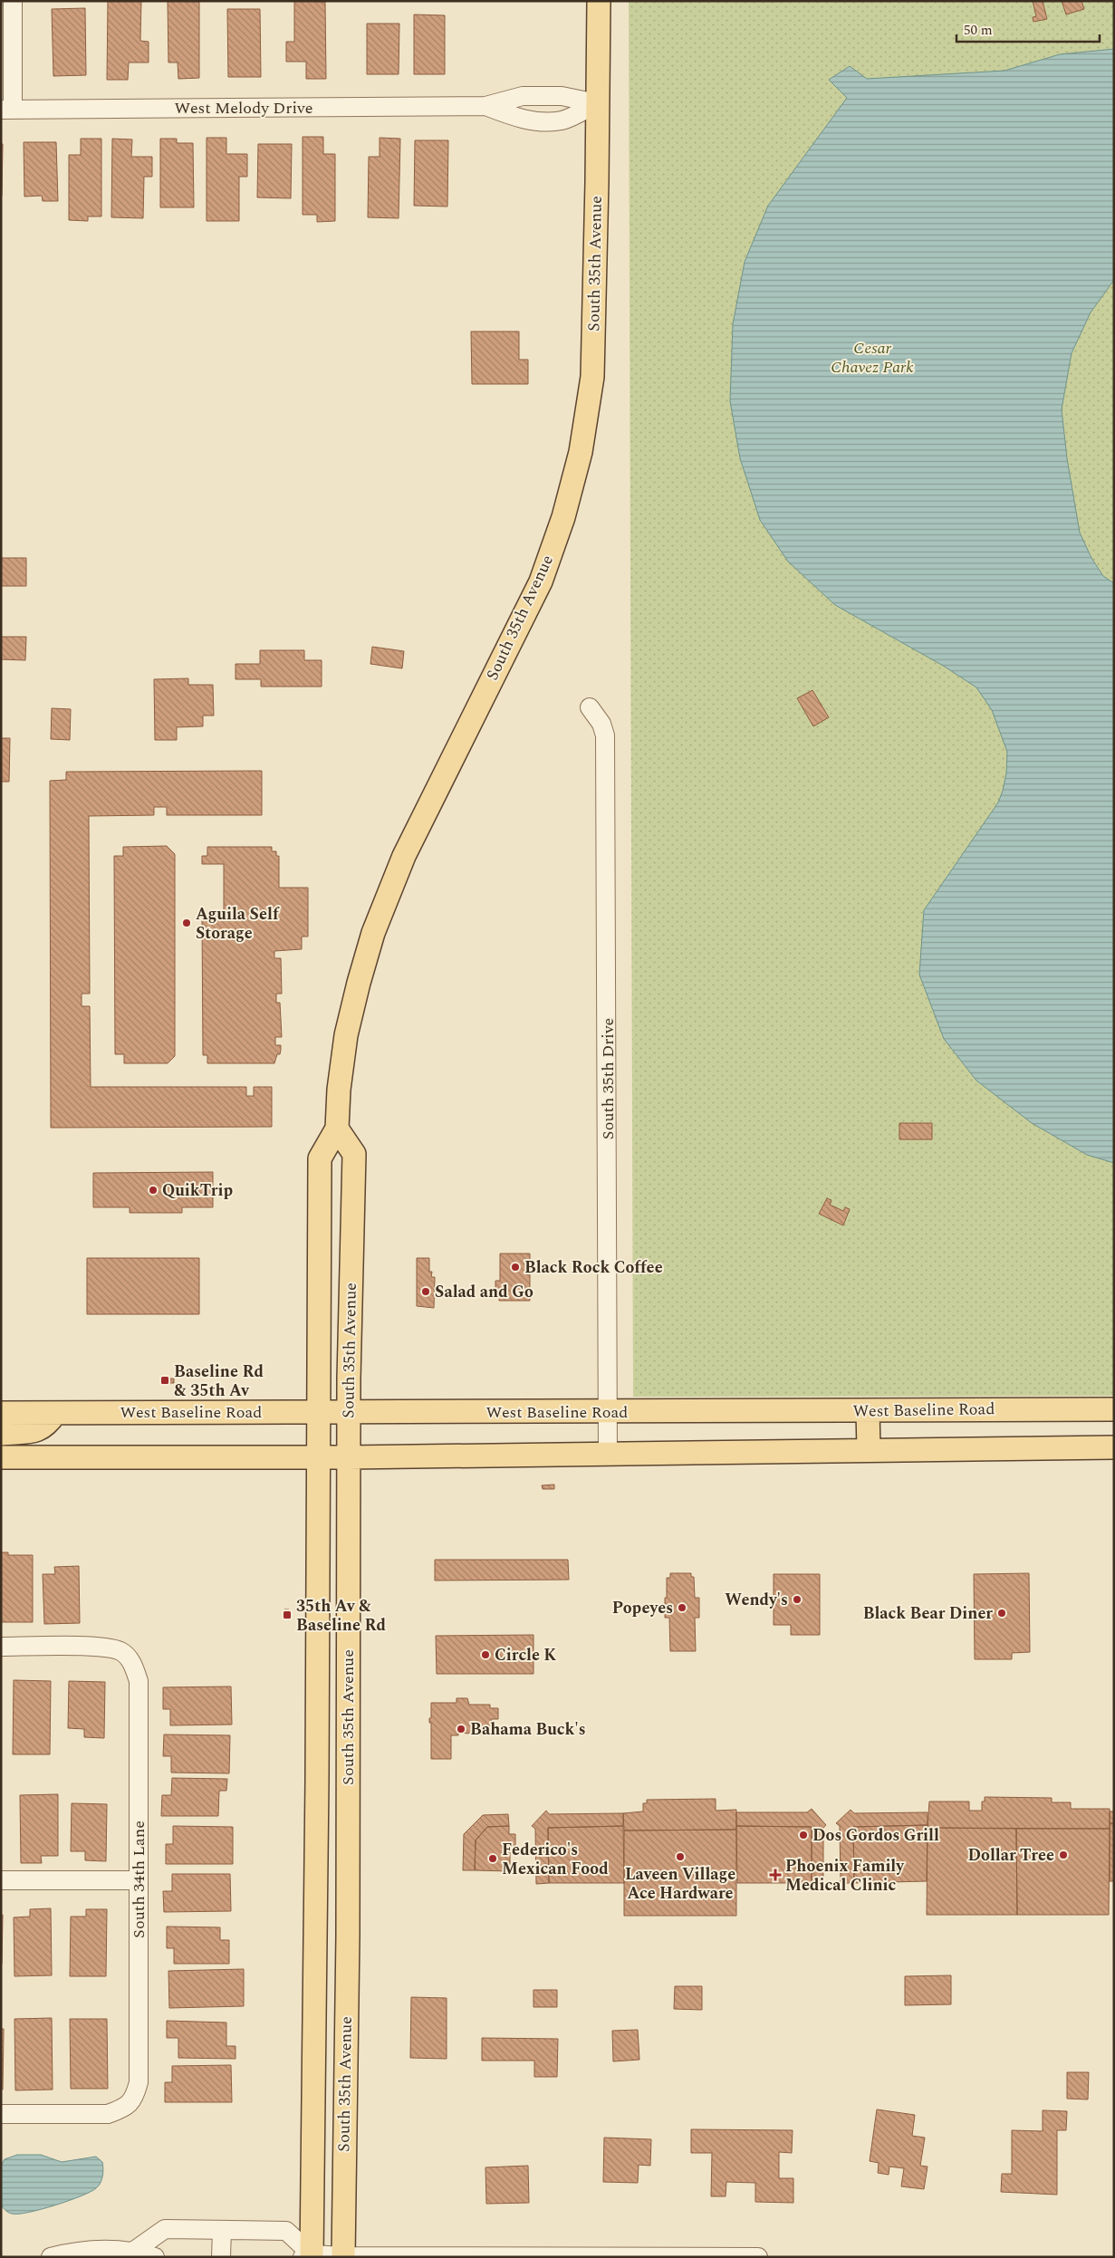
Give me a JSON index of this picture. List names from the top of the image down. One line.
{"streets":{"main road":["South 35th Avenue","West Baseline Road"],"street":["West Melody Drive","South 35th Drive","South 34th Lane"]},"crossings":[["West Melody Drive","South 35th Avenue"],["South 35th Avenue","West Baseline Road"],["South 35th Drive","West Baseline Road"]],"parks":["Cesar Chavez Park"],"places":{"other":["Aguila Self Storage","QuikTrip","Black Rock Coffee","Salad and Go","Wendy's","Popeyes","Black Bear Diner","Circle K","Bahama Buck's","Dos Gordos Grill","Dollar Tree","Laveen Village Ace Hardware","Federico's Mexican Food"],"transit":["Baseline Rd & 35th Av","35th Av & Baseline Rd"],"health":["Phoenix Family Medical Clinic"]},"scale_bar":"50 m"}
